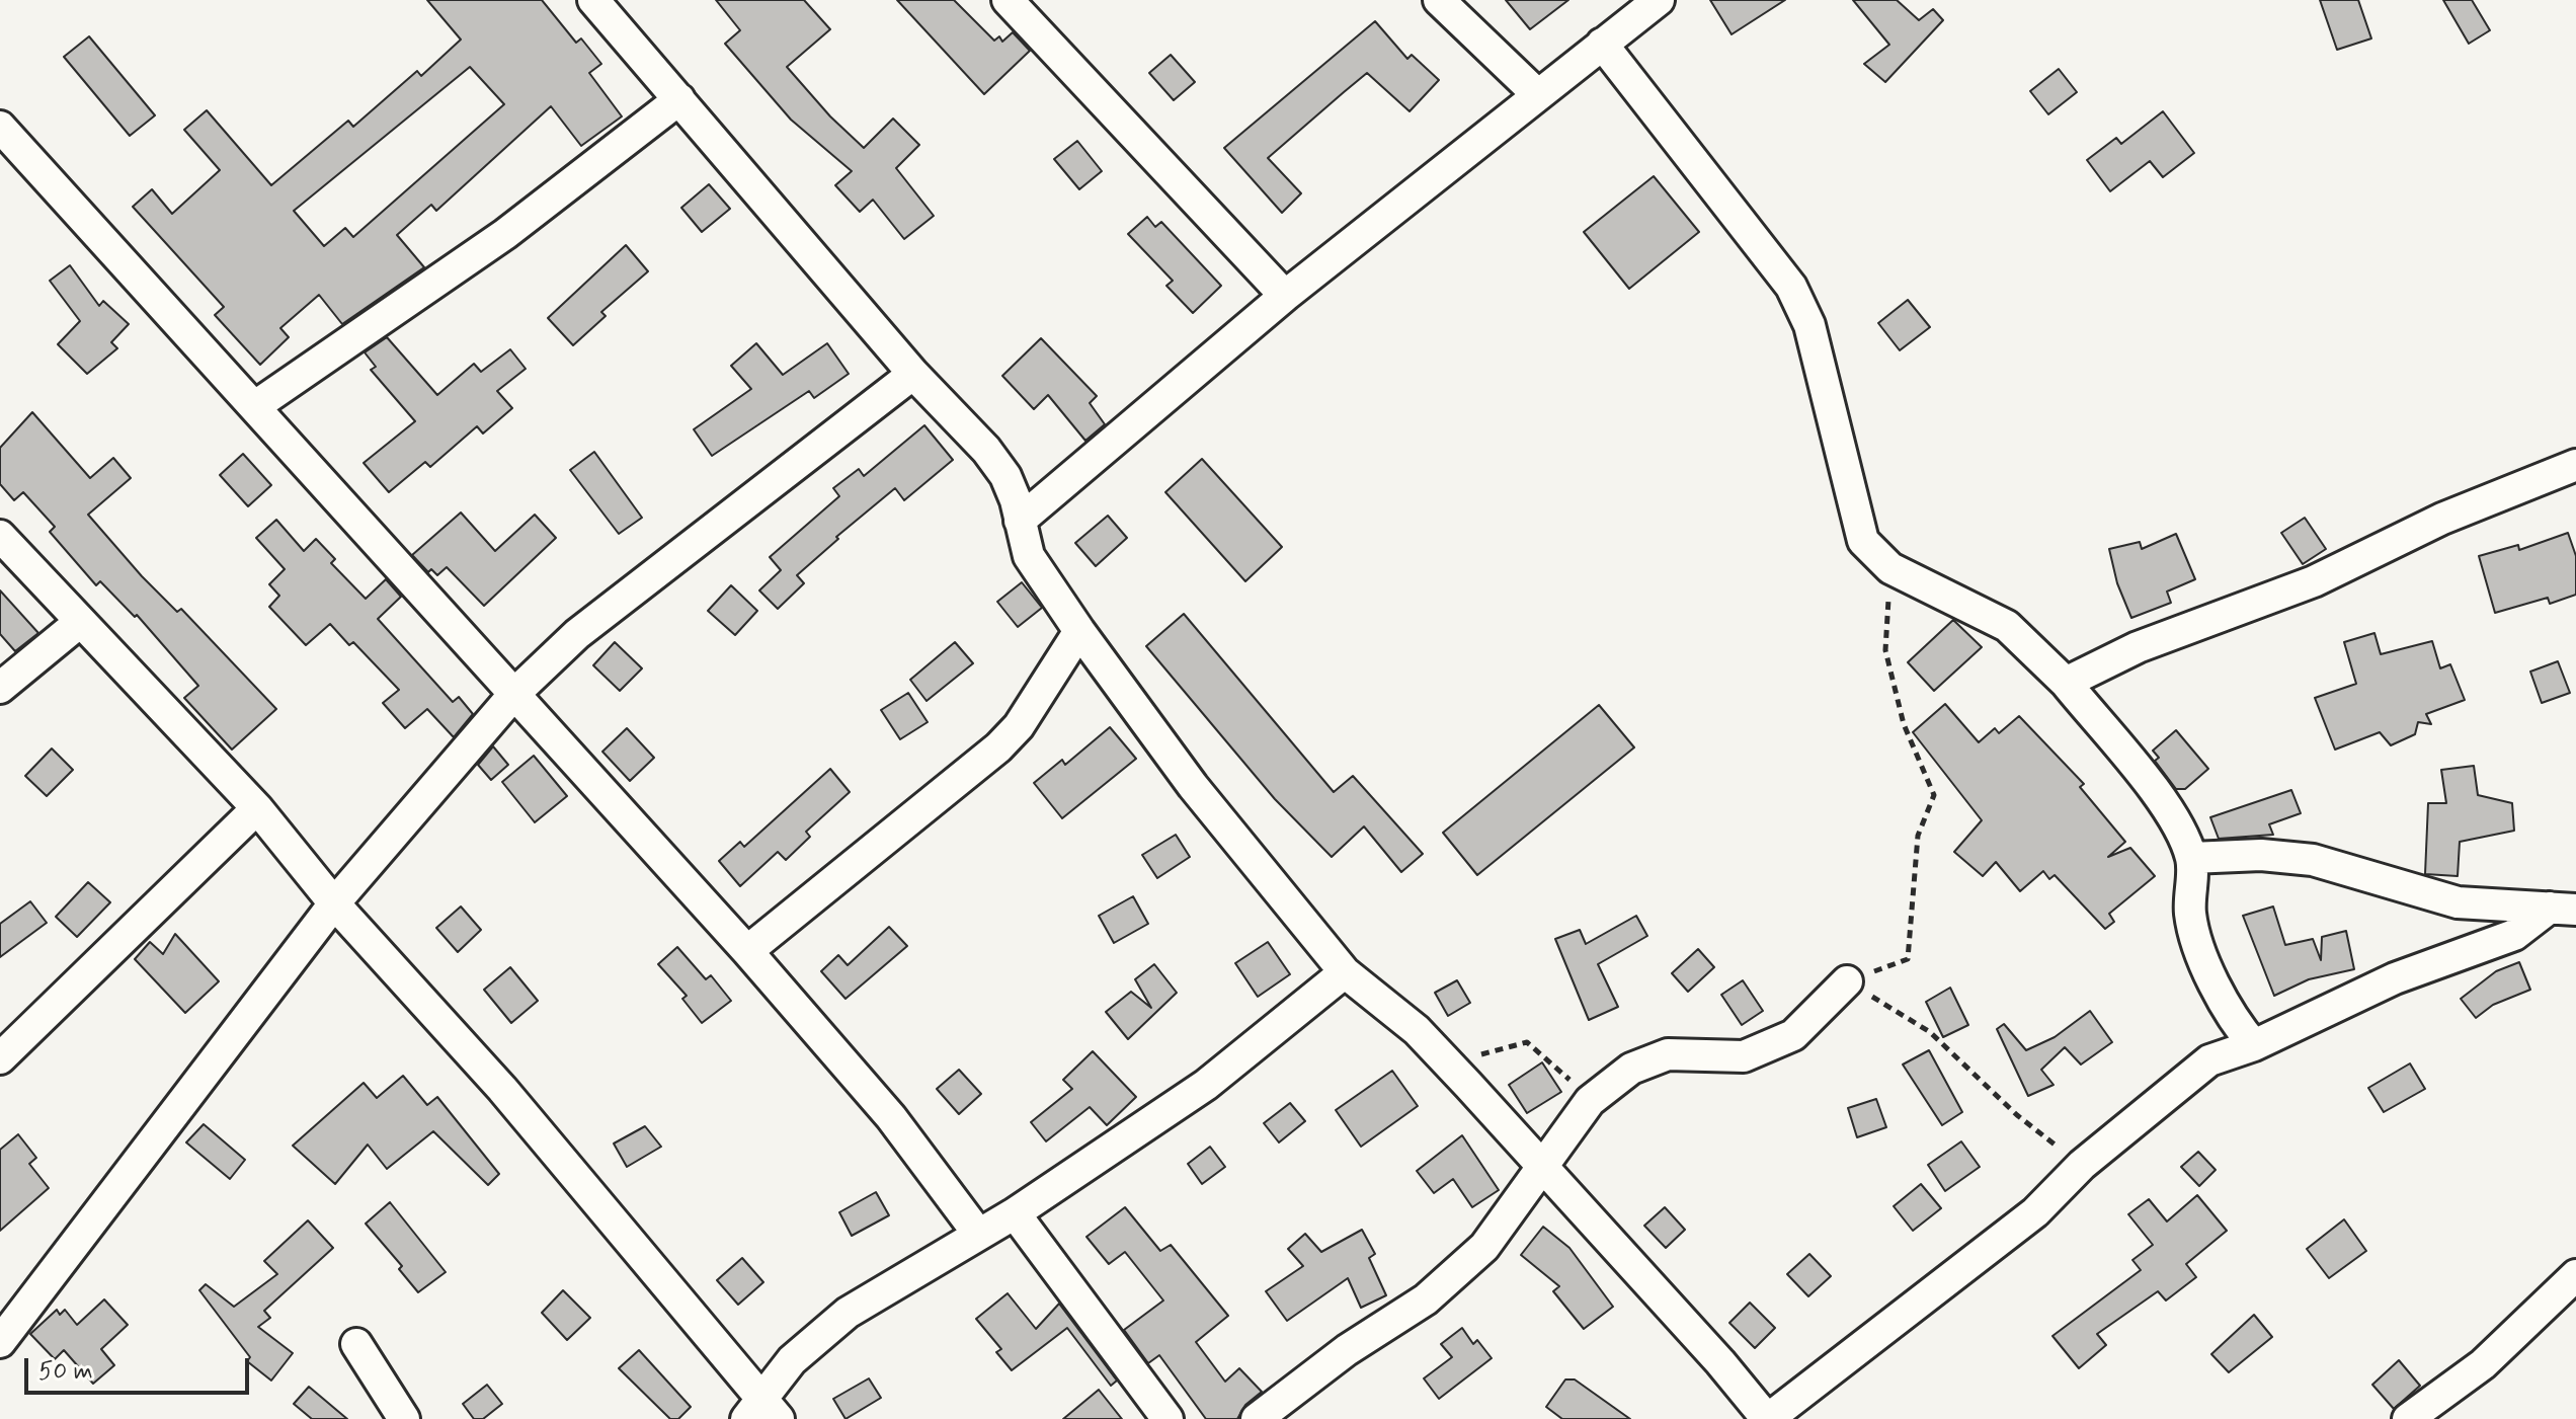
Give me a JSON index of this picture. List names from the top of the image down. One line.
{"scale_bar":"50 m"}
